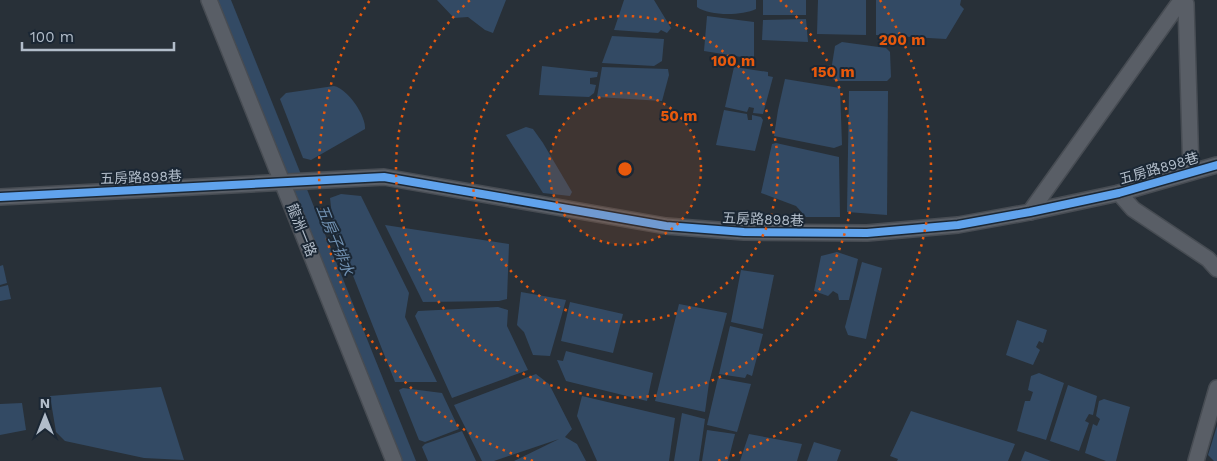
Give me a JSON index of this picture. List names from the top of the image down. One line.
{"streets":{"street":["五房路898巷","龍洲一路"]},"crossings":[["五房路898巷","龍洲一路"]],"water":["五房子排水"],"scale_bar":"100 m","north":"top","rings":["200 m","100 m","150 m","50 m"]}
